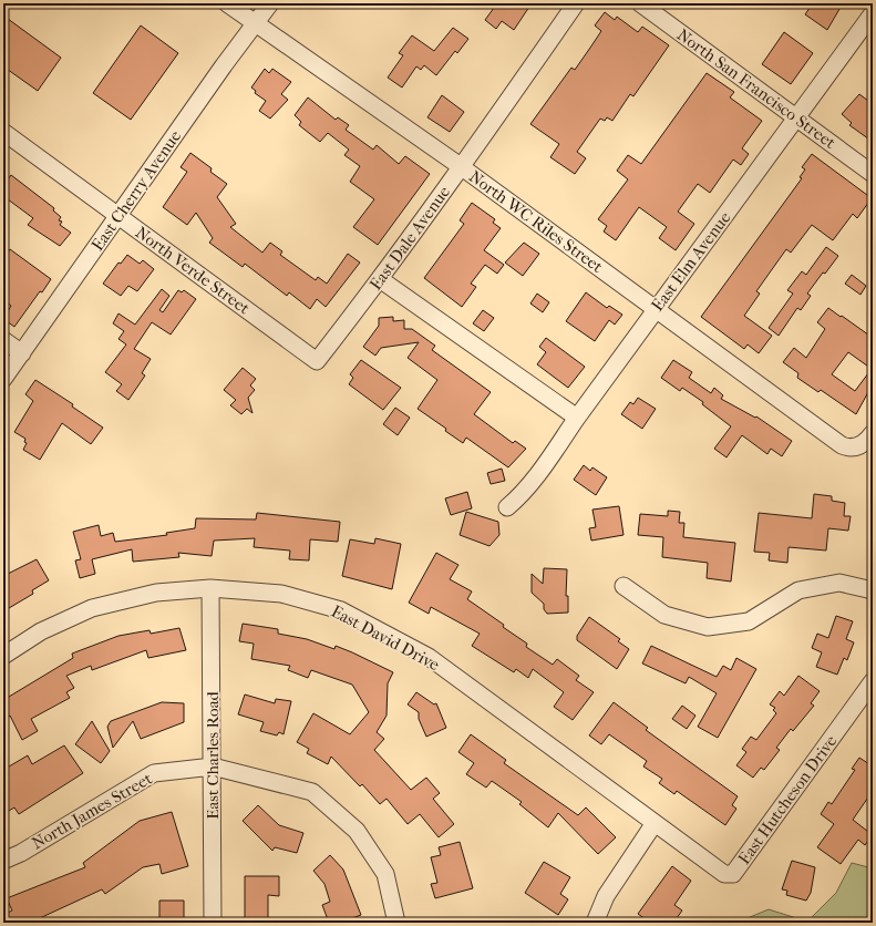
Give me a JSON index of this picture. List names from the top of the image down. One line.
{"streets":{"street":["North San Francisco Street","East Cherry Avenue","North WC Riles Street","East Dale Avenue","East Elm Avenue","North Verde Street","East David Drive","East Charles Road","East Hutcheson Drive","North James Street"]},"crossings":[["North San Francisco Street","East Elm Avenue"],["East Cherry Avenue","North WC Riles Street"],["East Cherry Avenue","North Verde Street"],["North WC Riles Street","East Dale Avenue"],["North WC Riles Street","East Elm Avenue"],["East Dale Avenue","North Verde Street"],["East David Drive","East Charles Road"],["East David Drive","East Hutcheson Drive"],["East Charles Road","North James Street"]]}
